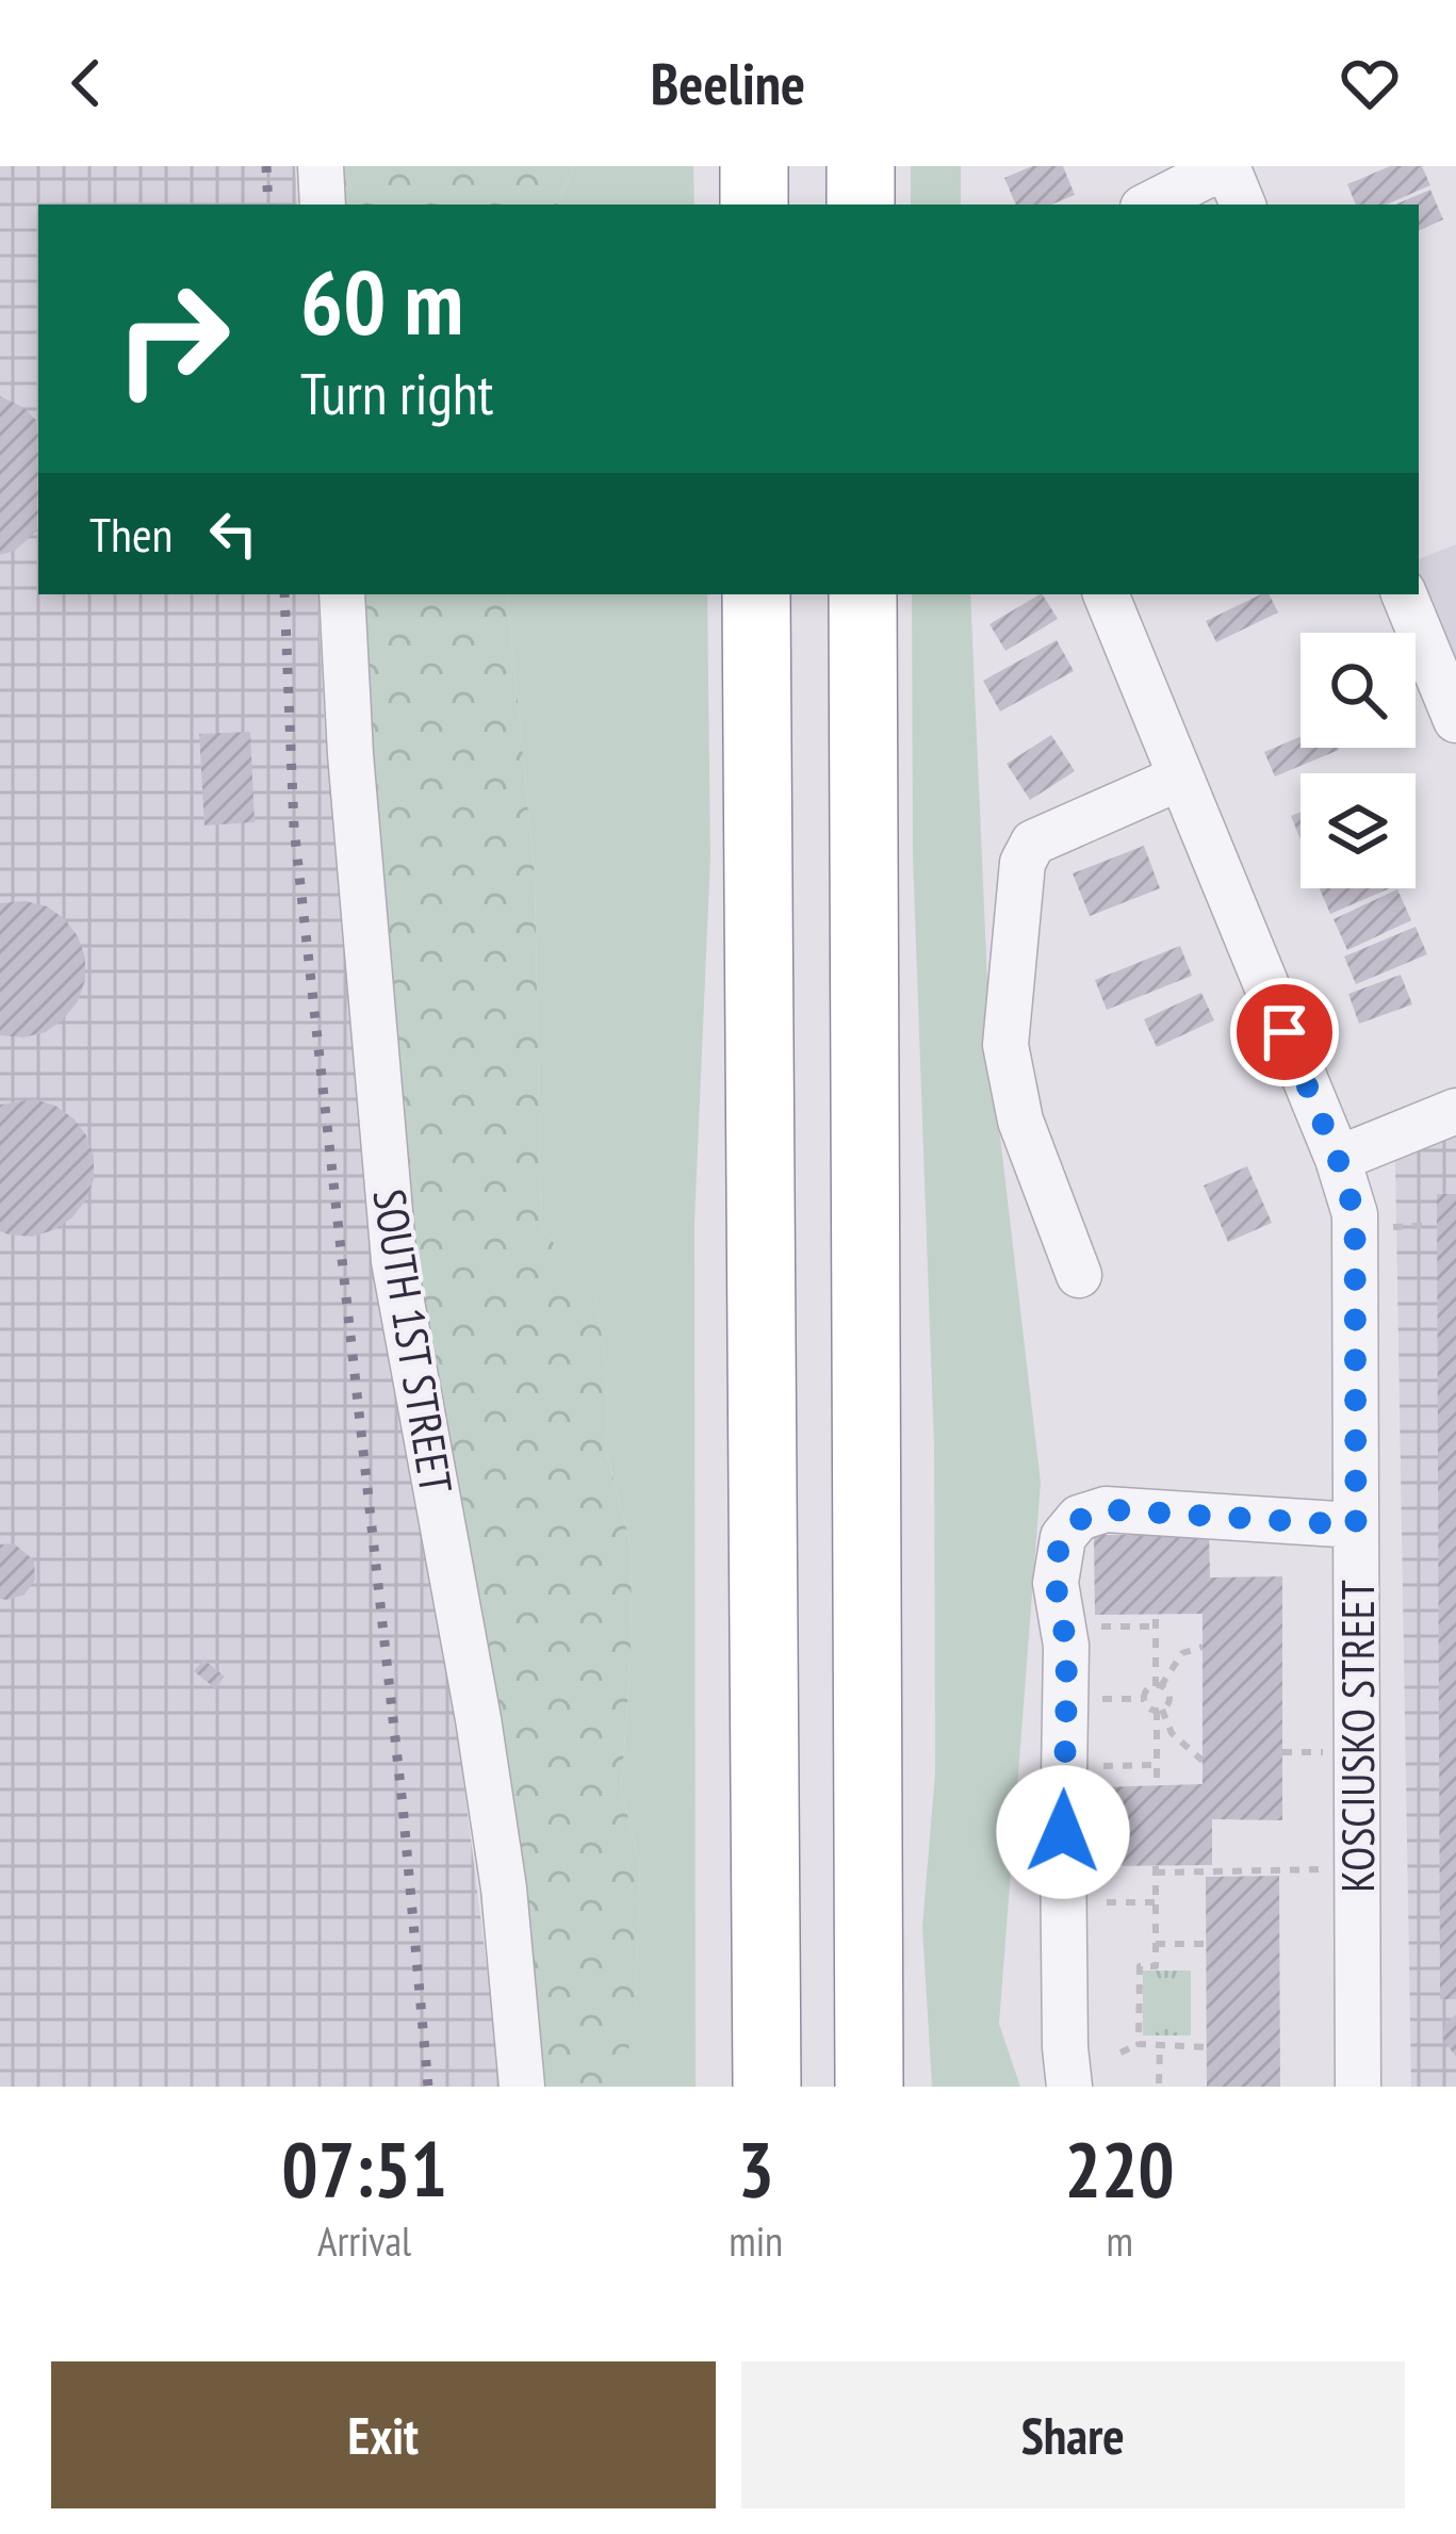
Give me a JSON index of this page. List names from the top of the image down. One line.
{"streets":{"street":["SOUTH 1ST STREET","KOSCIUSKO STREET"]},"page":{"header":"Beeline","turn":["60 m","Turn right"],"then":"Then","eta":["07:51","Arrival","3","min","220","m"],"buttons":["Exit","Share"]}}
